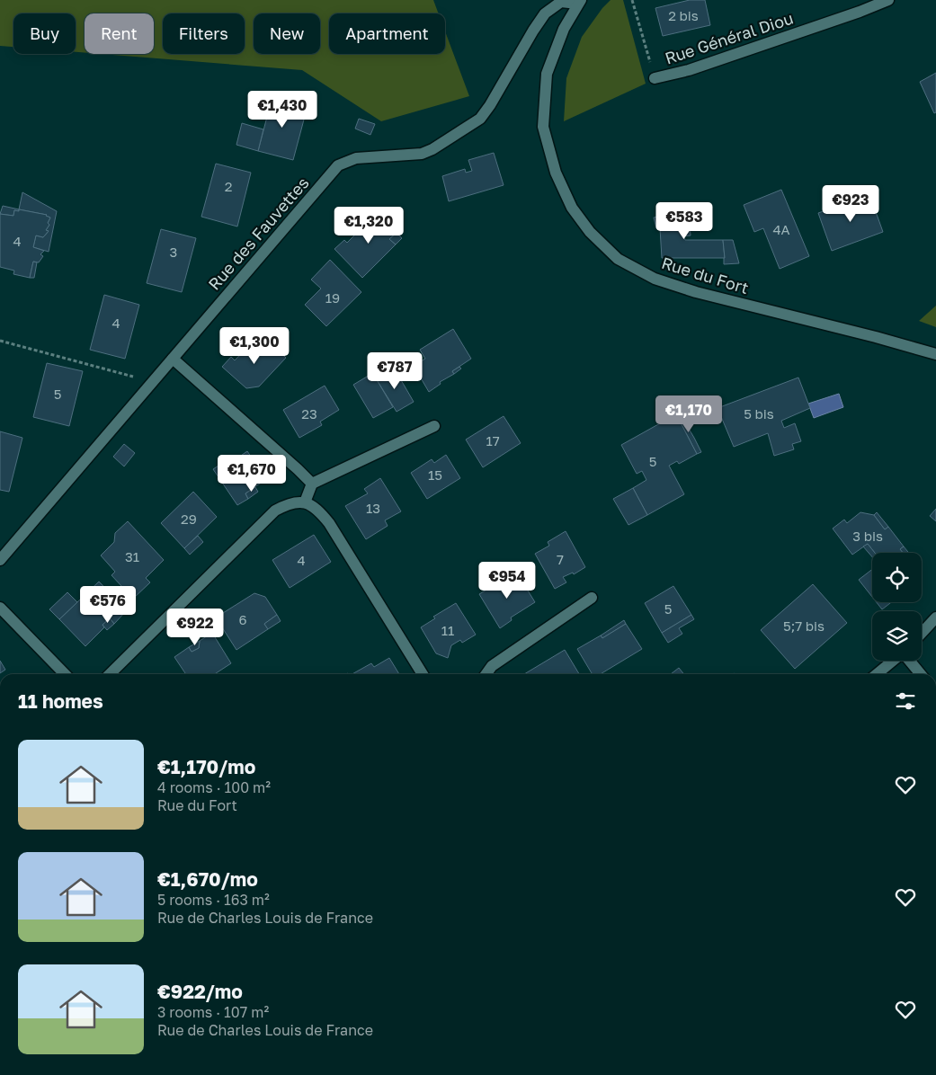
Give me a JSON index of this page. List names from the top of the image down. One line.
{"streets":{"street":["Rue Général Diou","Rue des Fauvettes","Rue du Fort"]},"crossings":[["Rue des Fauvettes","Rue du Fort"]],"house_numbers":["2 bis","2","4A","4","3","19","4","5","23","5 bis","17","5","15","13","29","3 bis","31","7","4","5","6","5;7 bis","11"],"page":{"chip":["Buy","Rent","Filters","New","Apartment"],"price":["€1,430","€923","€583","€1,320","€1,300","€787","€1,170","€1,670","€954","€576","€922"],"heading":"11 homes","list":[{"name":"€1,170/mo","note":"4 rooms · 100 m² · Rue du Fort"},{"name":"€1,670/mo","note":"5 rooms · 163 m² · Rue de Charles Louis de France"},{"name":"€922/mo","note":"3 rooms · 107 m² · Rue de Charles Louis de France"}]}}
